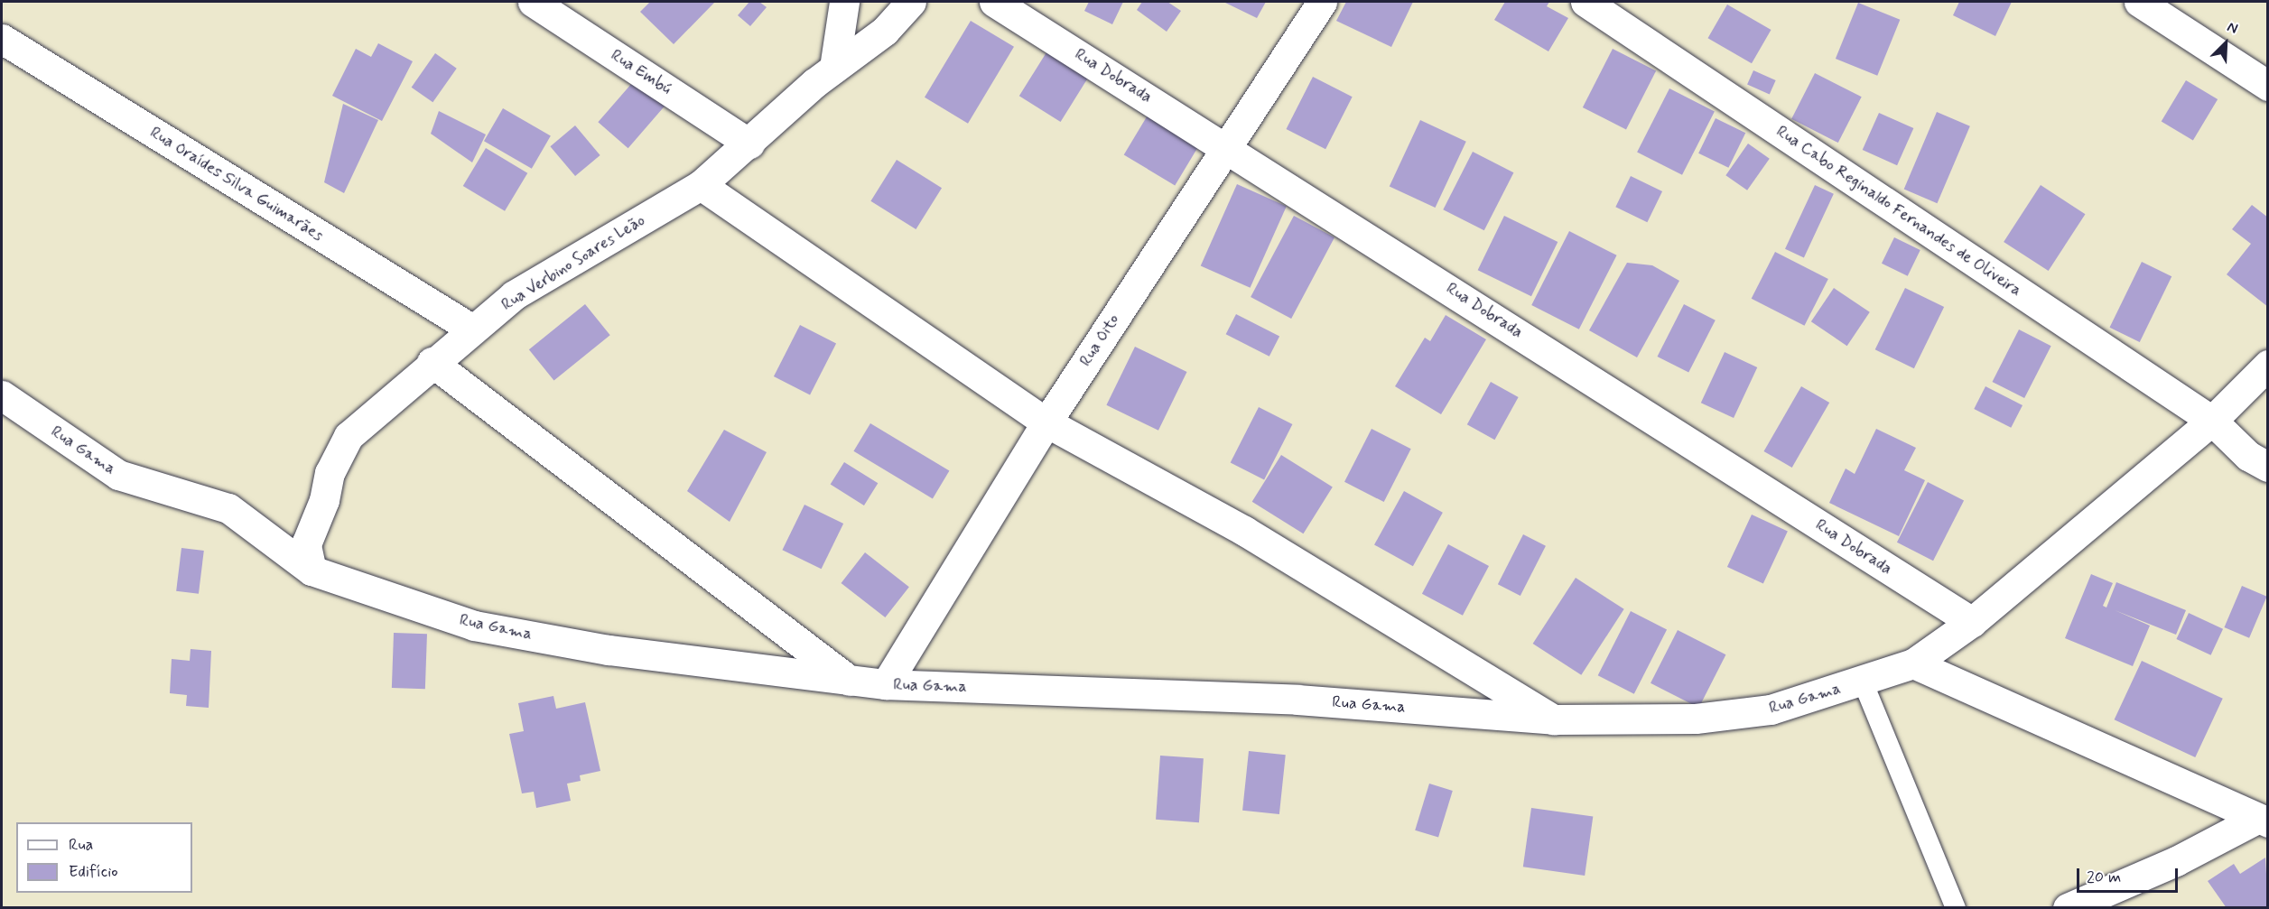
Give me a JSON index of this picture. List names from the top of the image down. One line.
{"streets":{"street":["Rua Embú","Rua Dobrada","Rua Oraídes Silva Guimarães","Rua Cabo Reginaldo Fernandes de Oliveira","Rua Verbino Soares Leão","Rua Oito","Rua Gama"]},"crossings":[["Rua Embú","Rua Verbino Soares Leão"],["Rua Dobrada","Rua Oito"],["Rua Dobrada","Rua Gama"],["Rua Oraídes Silva Guimarães","Rua Verbino Soares Leão"],["Rua Cabo Reginaldo Fernandes de Oliveira","Rua Gama"],["Rua Verbino Soares Leão","Rua Gama"],["Rua Oito","Rua Gama"]],"legend":["Rua","Edifício"],"scale_bar":"20 m","north":"top right"}
